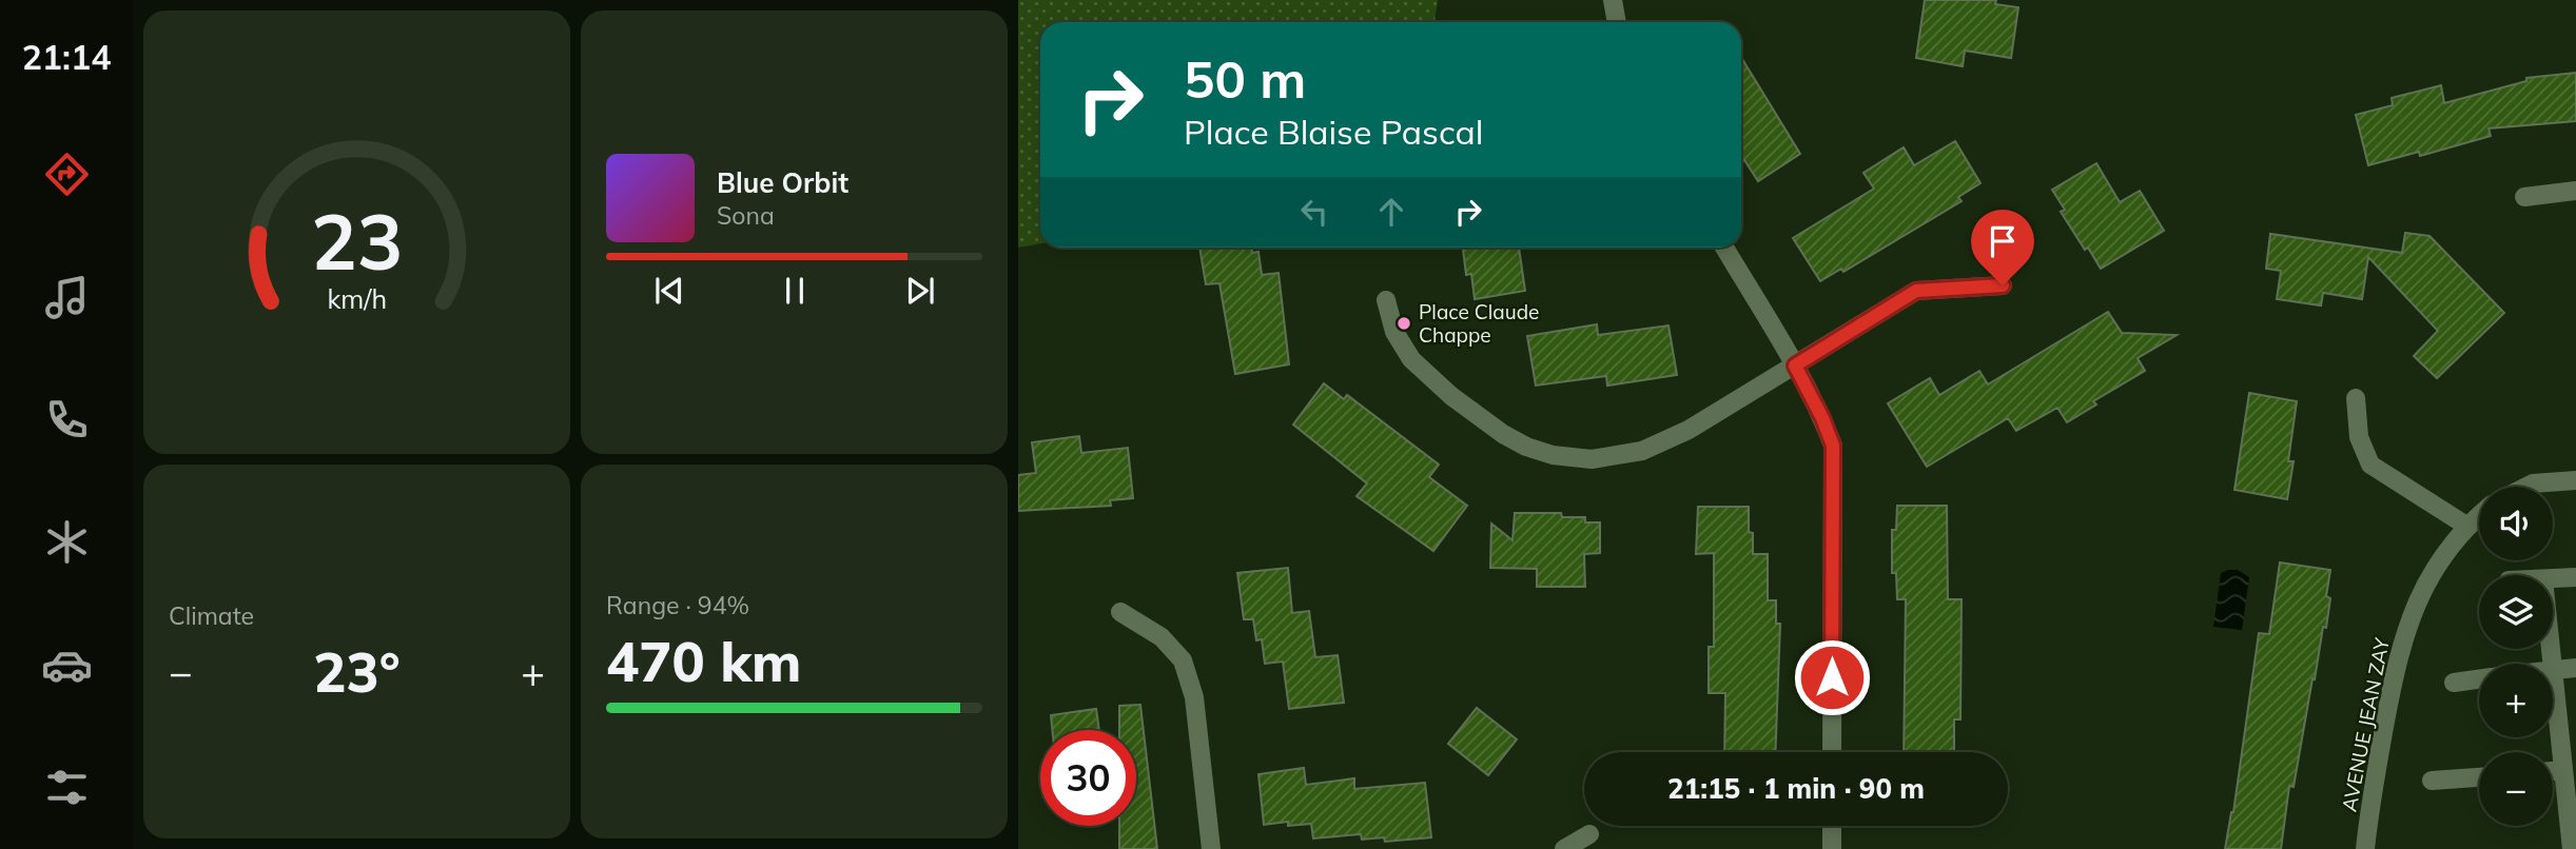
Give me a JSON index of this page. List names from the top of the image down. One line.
{"streets":{"street":["AVENUE JEAN ZAY"]},"places":["Place Claude Chappe"],"page":{"tabs":"21:14","turn":["50 m","Place Blaise Pascal"],"song":["Blue Orbit","Sona"],"tile":["Climate",["Range · 94%","470 km"]],"map_buttons":["+","−"],"heat":["−","23°","+"],"limit":"30","trip":"21:15 · 1 min · 90 m","gauge":["23","km/h"]}}
